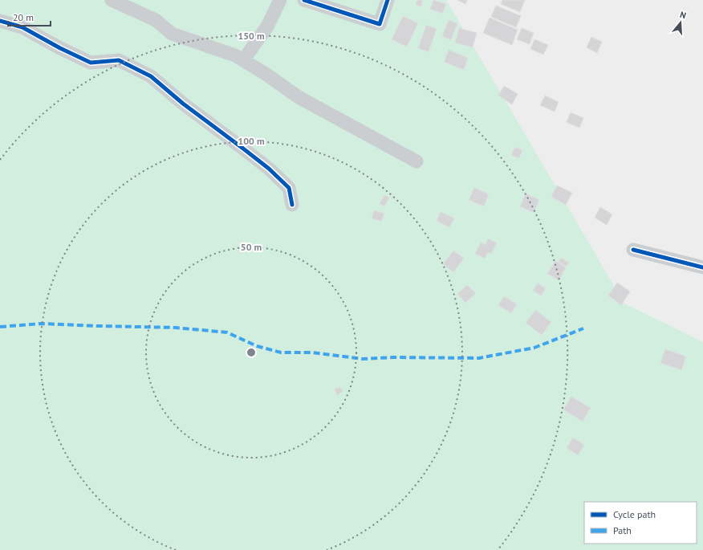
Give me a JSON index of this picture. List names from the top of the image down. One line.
{"legend":["Cycle path","Path"],"scale_bar":"20 m","north":"top","rings":["150 m","100 m","50 m"]}
